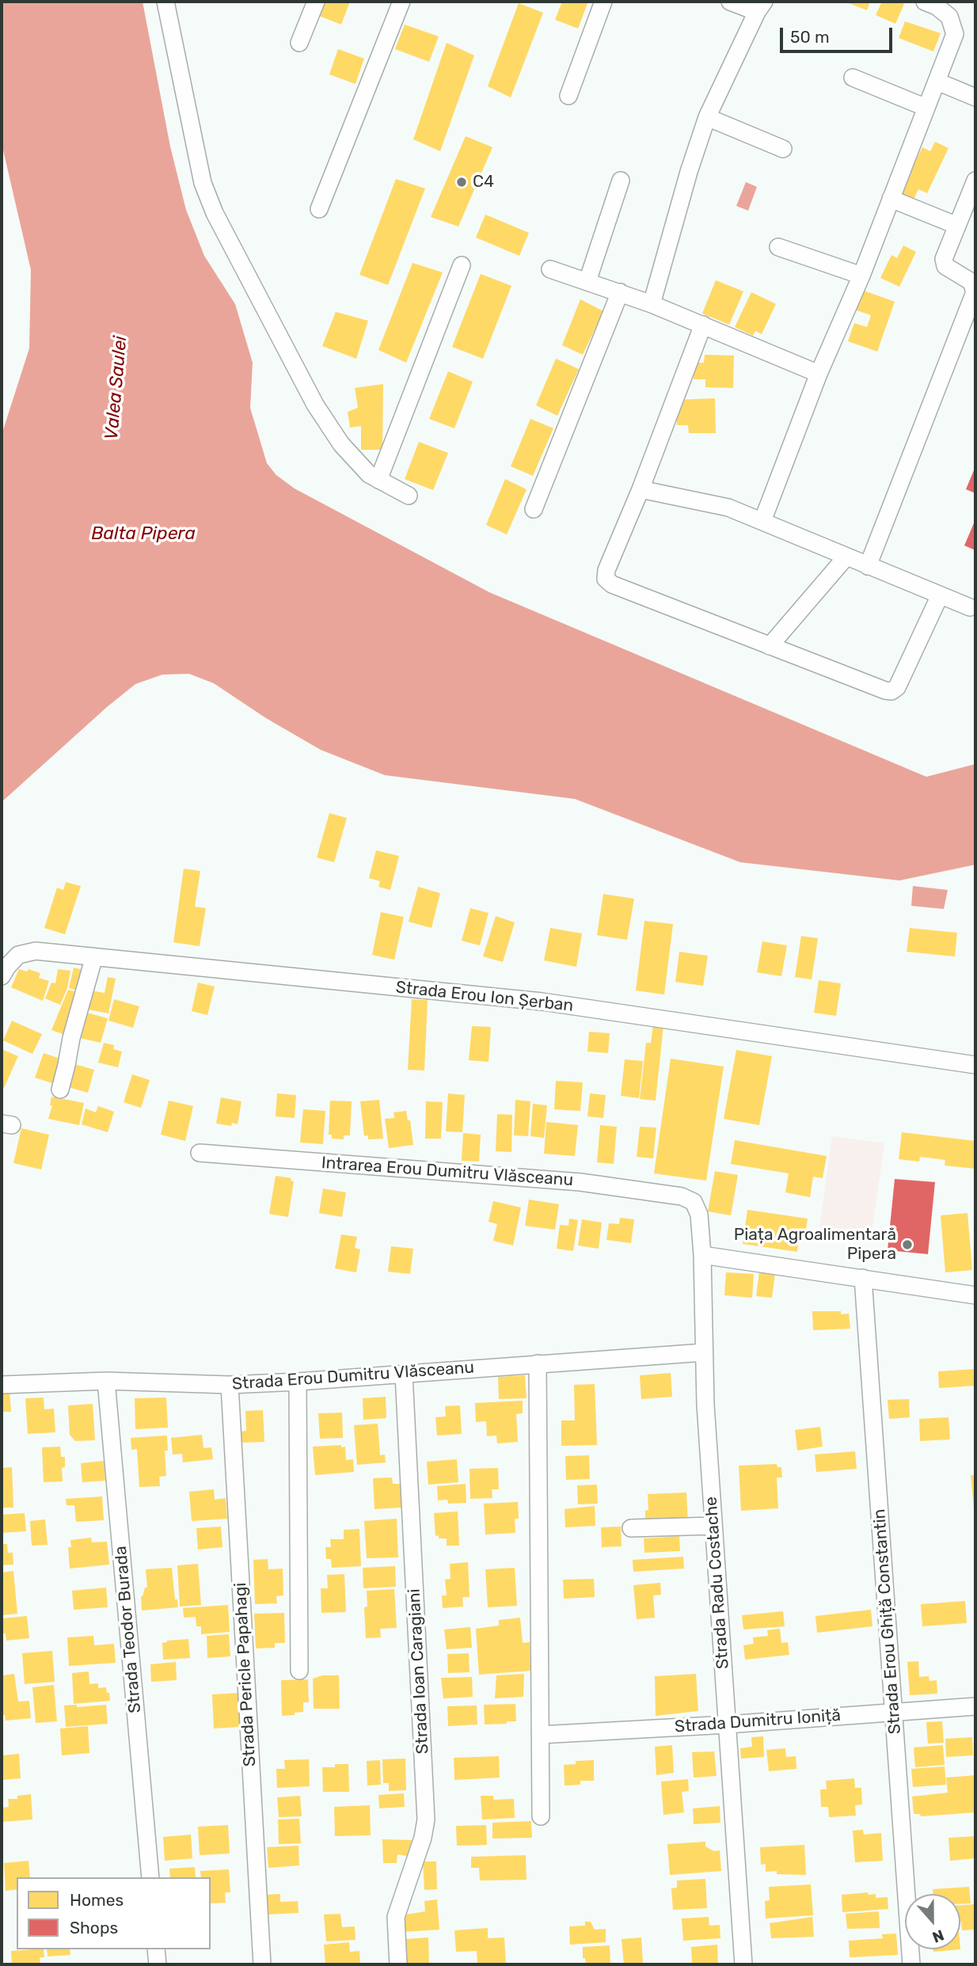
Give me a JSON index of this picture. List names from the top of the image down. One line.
{"streets":{"street":["Strada Erou Ion Șerban","Intrarea Erou Dumitru Vlăsceanu","Strada Erou Dumitru Vlăsceanu","Strada Radu Costache","Strada Erou Ghiță Constantin","Strada Teodor Burada","Strada Ioan Caragiani","Strada Pericle Papahagi","Strada Dumitru Ioniță"]},"crossings":[["Intrarea Erou Dumitru Vlăsceanu","Strada Radu Costache"],["Strada Erou Dumitru Vlăsceanu","Strada Radu Costache"],["Strada Erou Dumitru Vlăsceanu","Strada Teodor Burada"],["Strada Erou Dumitru Vlăsceanu","Strada Ioan Caragiani"],["Strada Erou Dumitru Vlăsceanu","Strada Pericle Papahagi"],["Strada Radu Costache","Strada Dumitru Ioniță"],["Strada Erou Ghiță Constantin","Strada Dumitru Ioniță"]],"water":["Valea Saulei","Balta Pipera"],"places":["C4","Piața Agroalimentară Pipera"],"legend":["Homes","Shops"],"scale_bar":"50 m","north":"bottom"}
